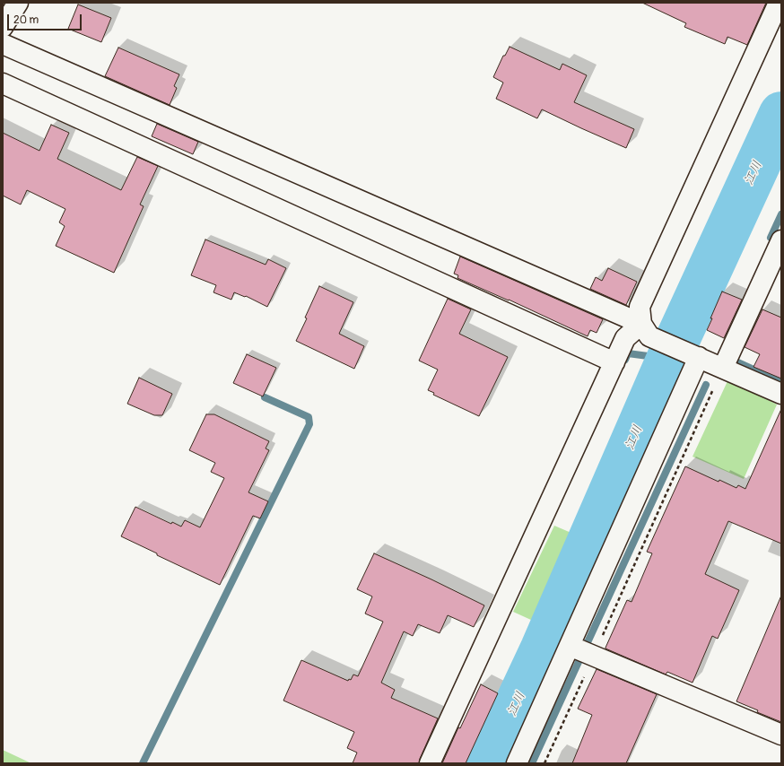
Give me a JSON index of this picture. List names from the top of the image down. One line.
{"water":["江川"],"scale_bar":"20 m"}
